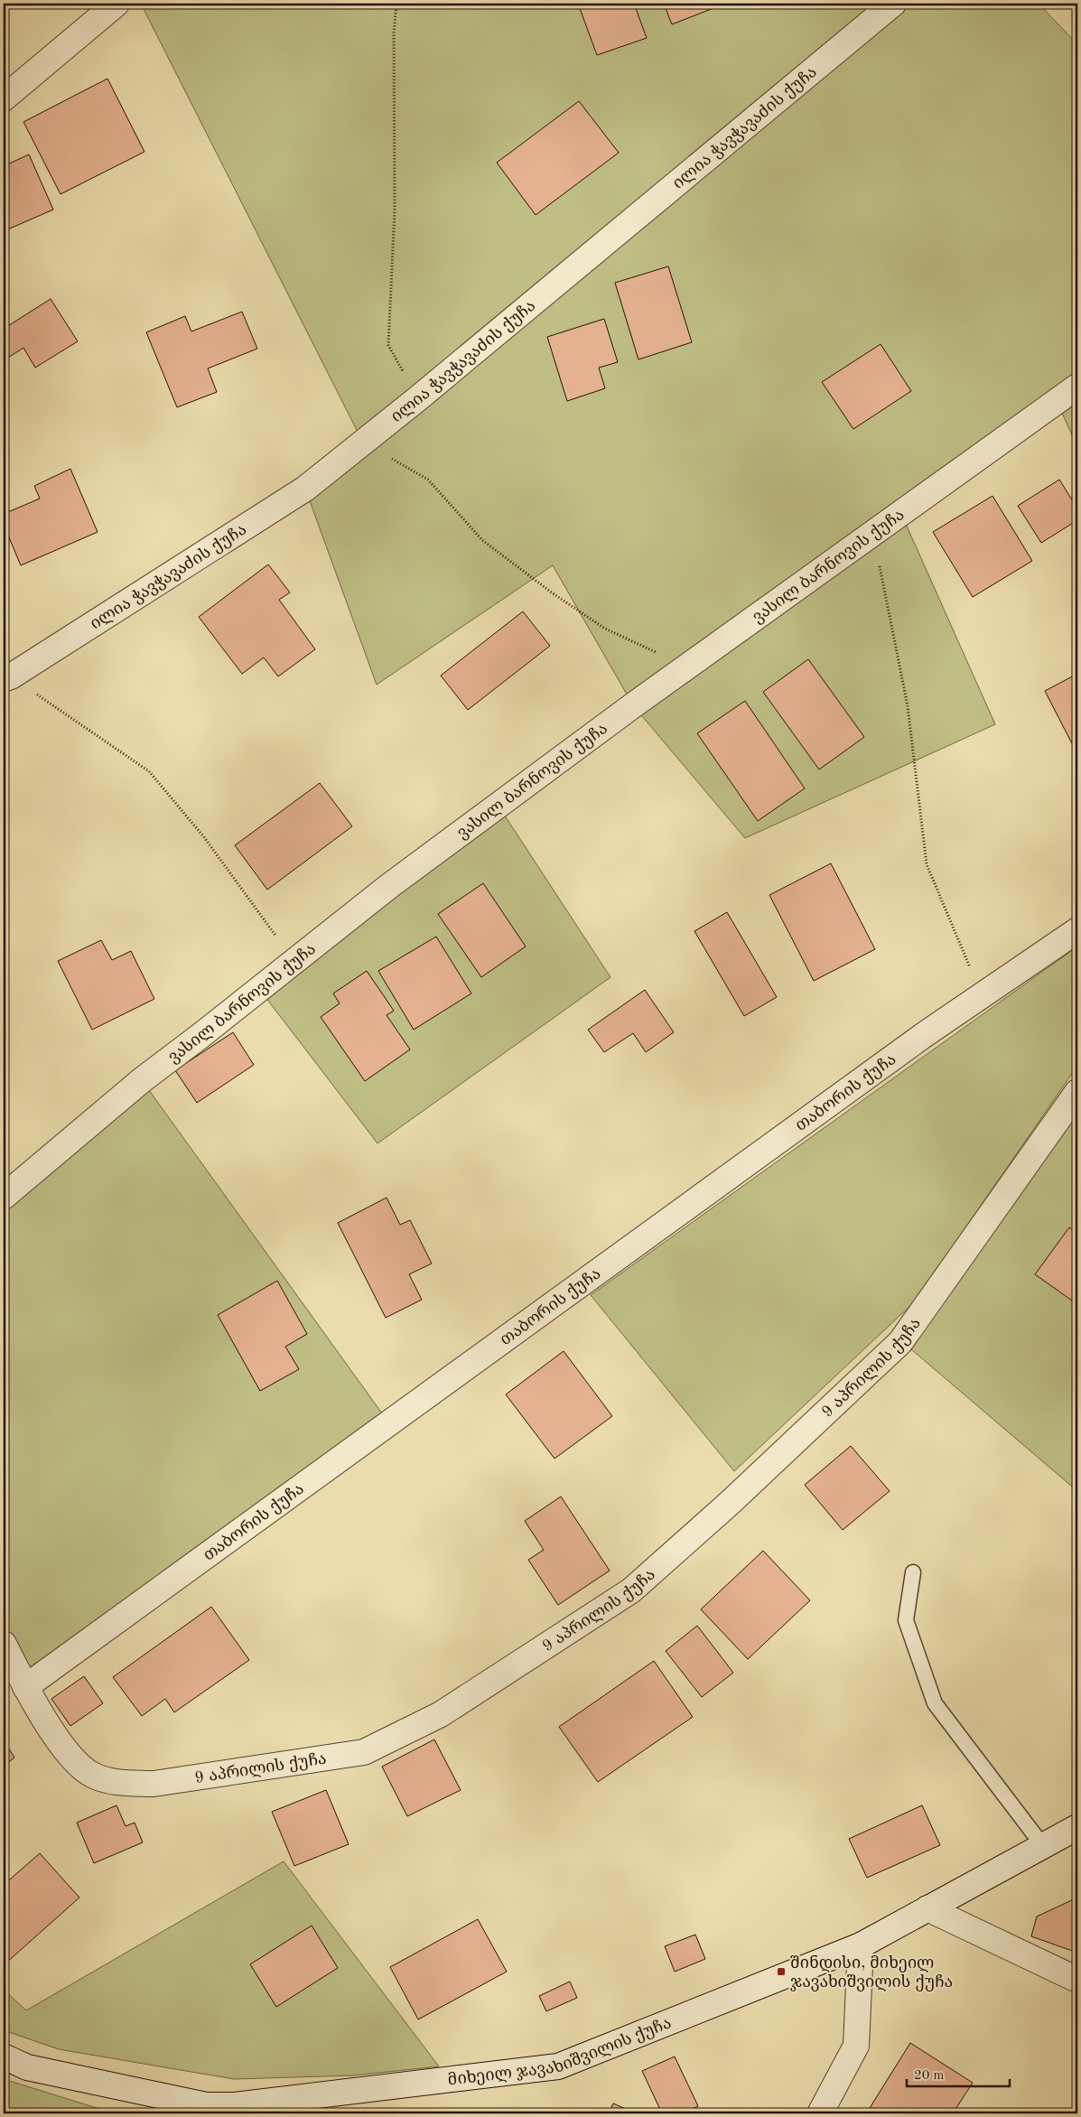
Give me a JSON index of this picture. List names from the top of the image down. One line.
{"streets":{"street":["ილია ჭავჭავაძის ქუჩა","ვასილ ბარნოვის ქუჩა","თაბორის ქუჩა","9 აპრილის ქუჩა","მიხეილ ჯავახიშვილის ქუჩა"]},"crossings":[["თაბორის ქუჩა","9 აპრილის ქუჩა"]],"places":{"transit":["შინდისი, მიხეილ ჯავახიშვილის ქუჩა"]},"scale_bar":"20 m"}
